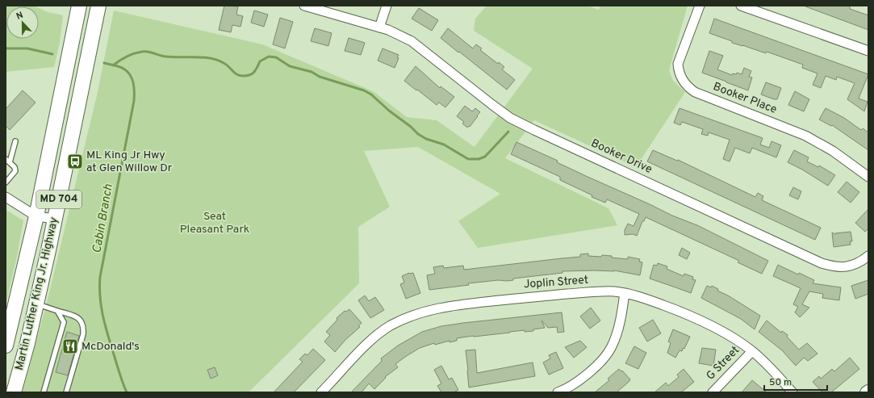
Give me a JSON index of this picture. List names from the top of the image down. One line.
{"streets":{"main road":["MD 704","Martin Luther King Jr. Highway"],"street":["Booker Place","Booker Drive","Joplin Street","G Street"]},"crossings":[["Joplin Street","G Street"]],"water":["Cabin Branch"],"parks":["Seat Pleasant Park"],"places":{"bus stop":["ML King Jr Hwy at Glen Willow Dr"],"restaurant":["McDonald's"]},"scale_bar":"50 m","north":"top"}
